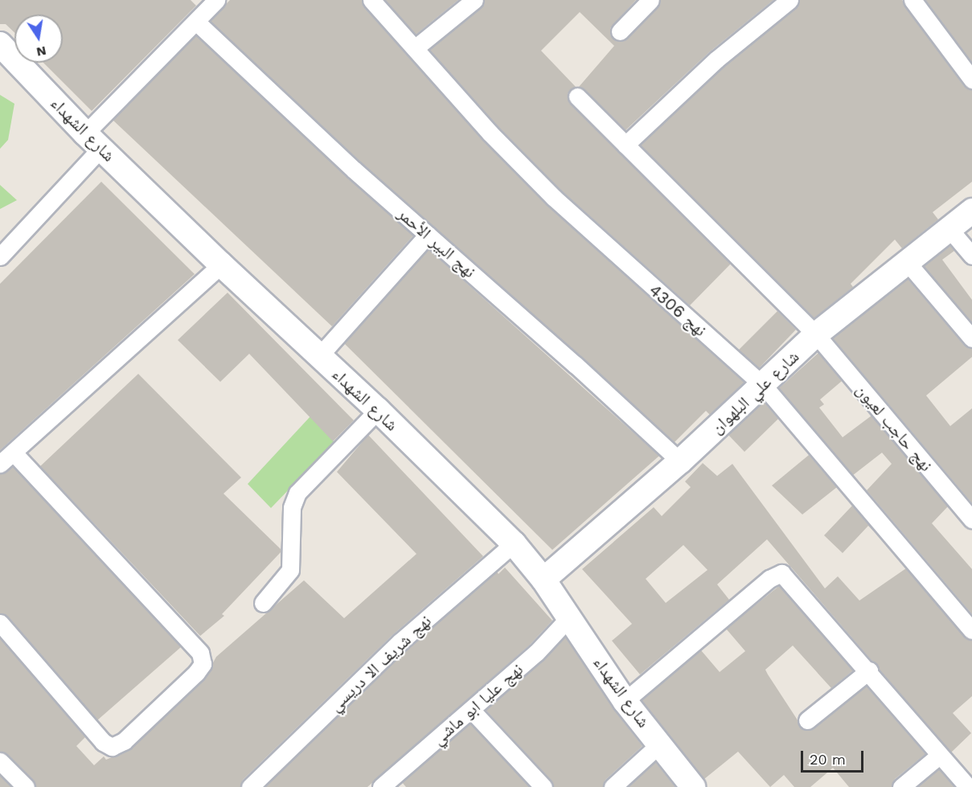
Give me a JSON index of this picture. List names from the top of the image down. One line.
{"streets":{"street":["شارع الشهداء","نهج البير الأحمر","نهج 4306","شارع علي البلهوان","نهج حاجب لعيون","نهج شريف الا دريسي","نهج عليا ابو ماشي"]},"crossings":[["شارع الشهداء","شارع علي البلهوان"],["شارع الشهداء","نهج شريف الا دريسي"],["شارع الشهداء","نهج عليا ابو ماشي"],["نهج البير الأحمر","شارع علي البلهوان"],["نهج 4306","شارع علي البلهوان"],["شارع علي البلهوان","نهج حاجب لعيون"]],"scale_bar":"20 m","north":"bottom"}
